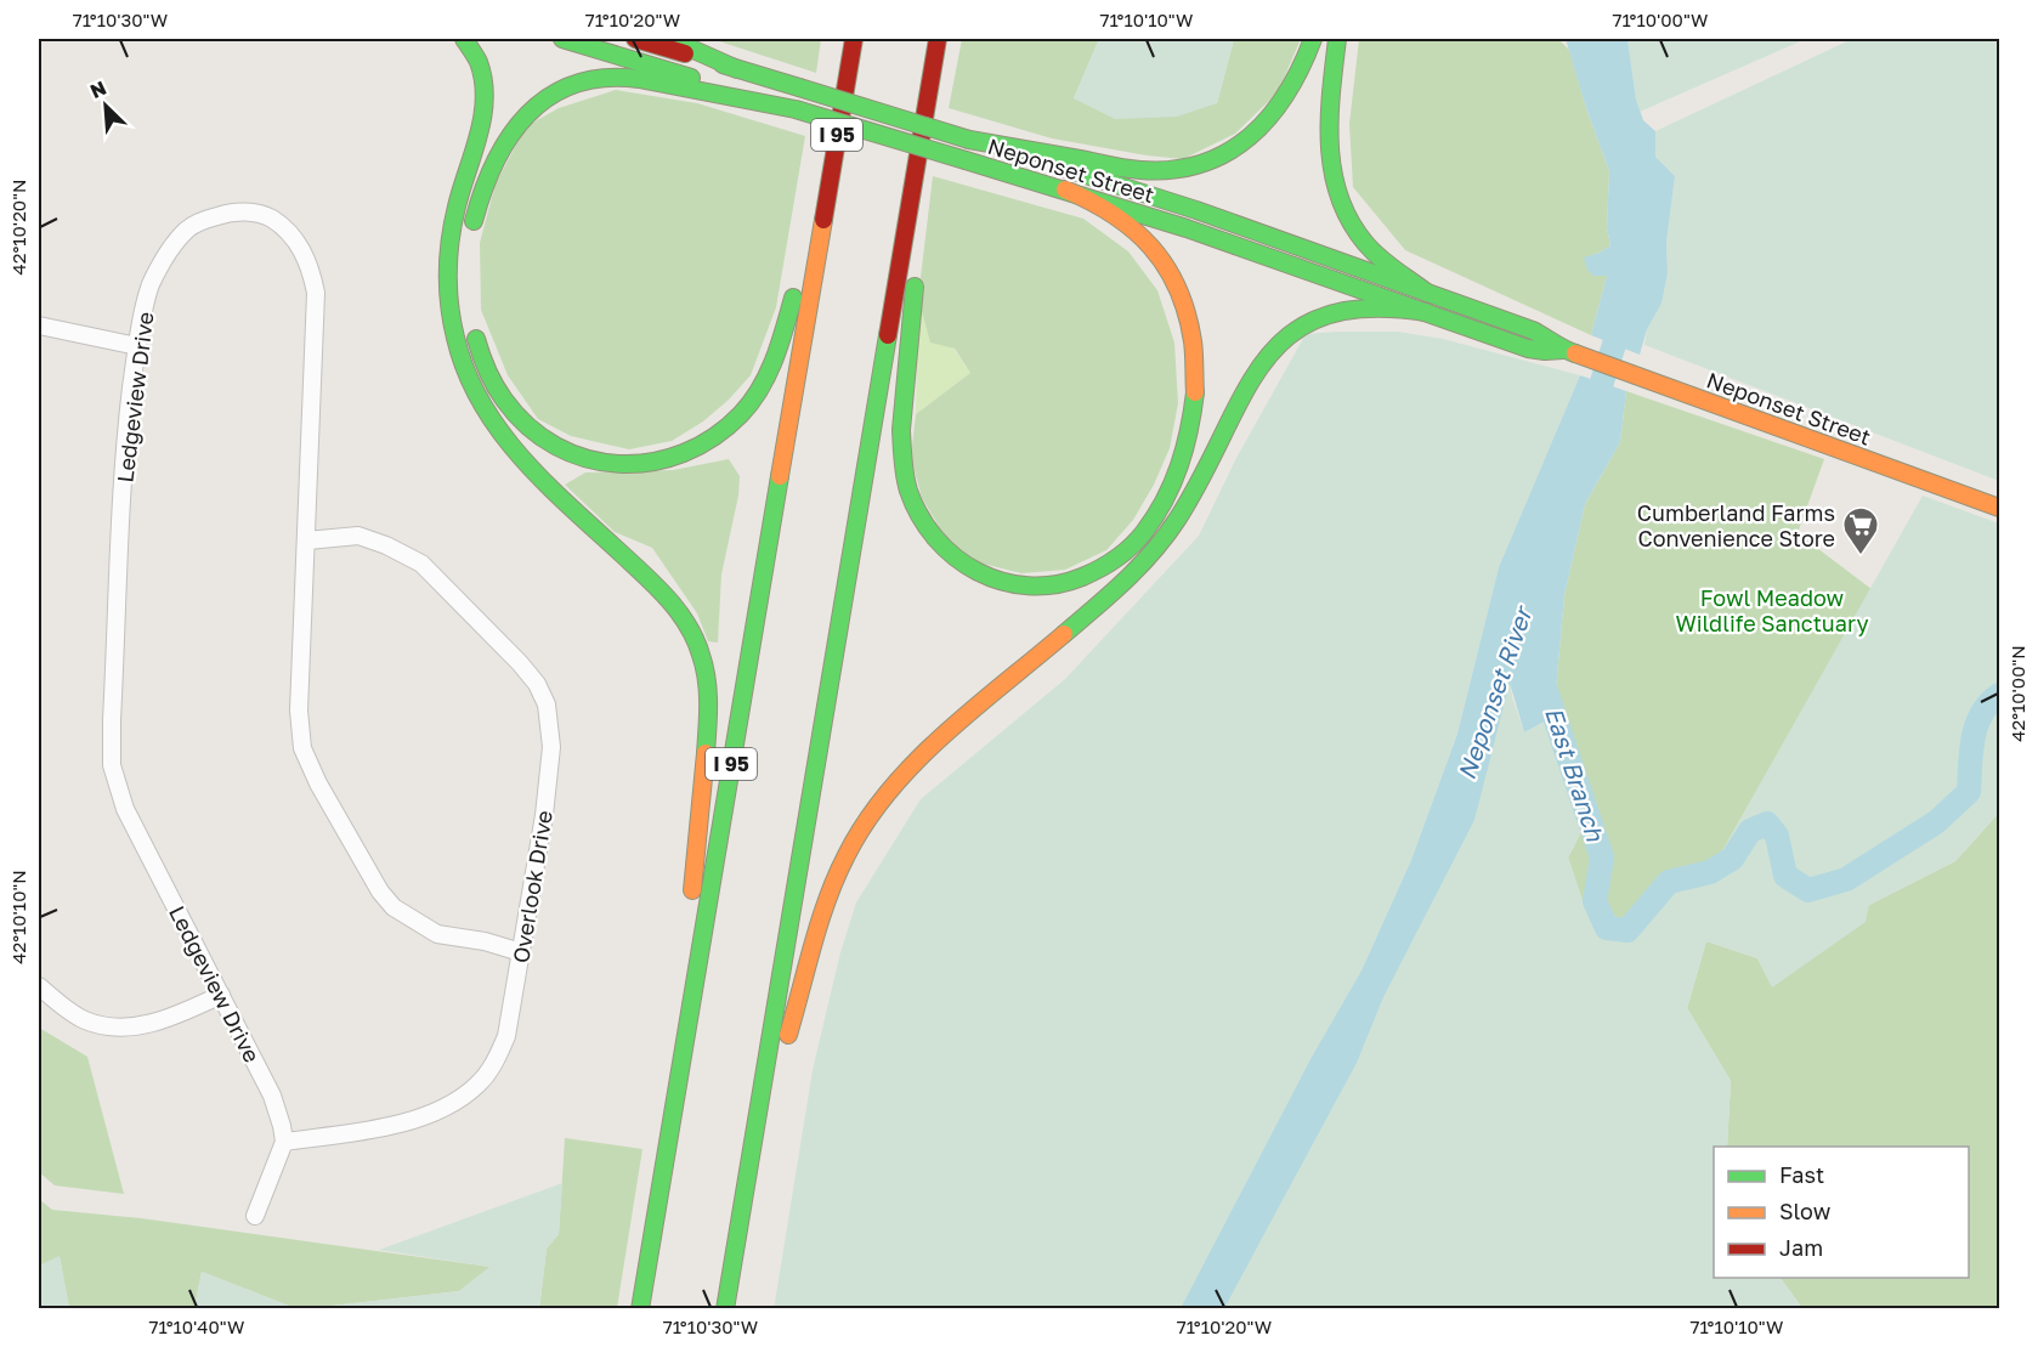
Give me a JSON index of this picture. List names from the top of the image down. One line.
{"streets":{"main road":["I 95","Neponset Street"],"street":["Ledgeview Drive","Overlook Drive"]},"crossings":[["Ledgeview Drive","Overlook Drive"]],"water":["Neponset River","East Branch"],"parks":["Fowl Meadow Wildlife Sanctuary"],"places":{"supermarket":["Cumberland Farms Convenience Store"]},"legend":["Fast","Slow","Jam"],"north":"top left","coordinates":["71°10'30\"W","71°10'20\"W","71°10'10\"W","71°10'00\"W","42°10'20\"N","42°10'00\"N","42°10'10\"N","71°10'40\"W"]}
